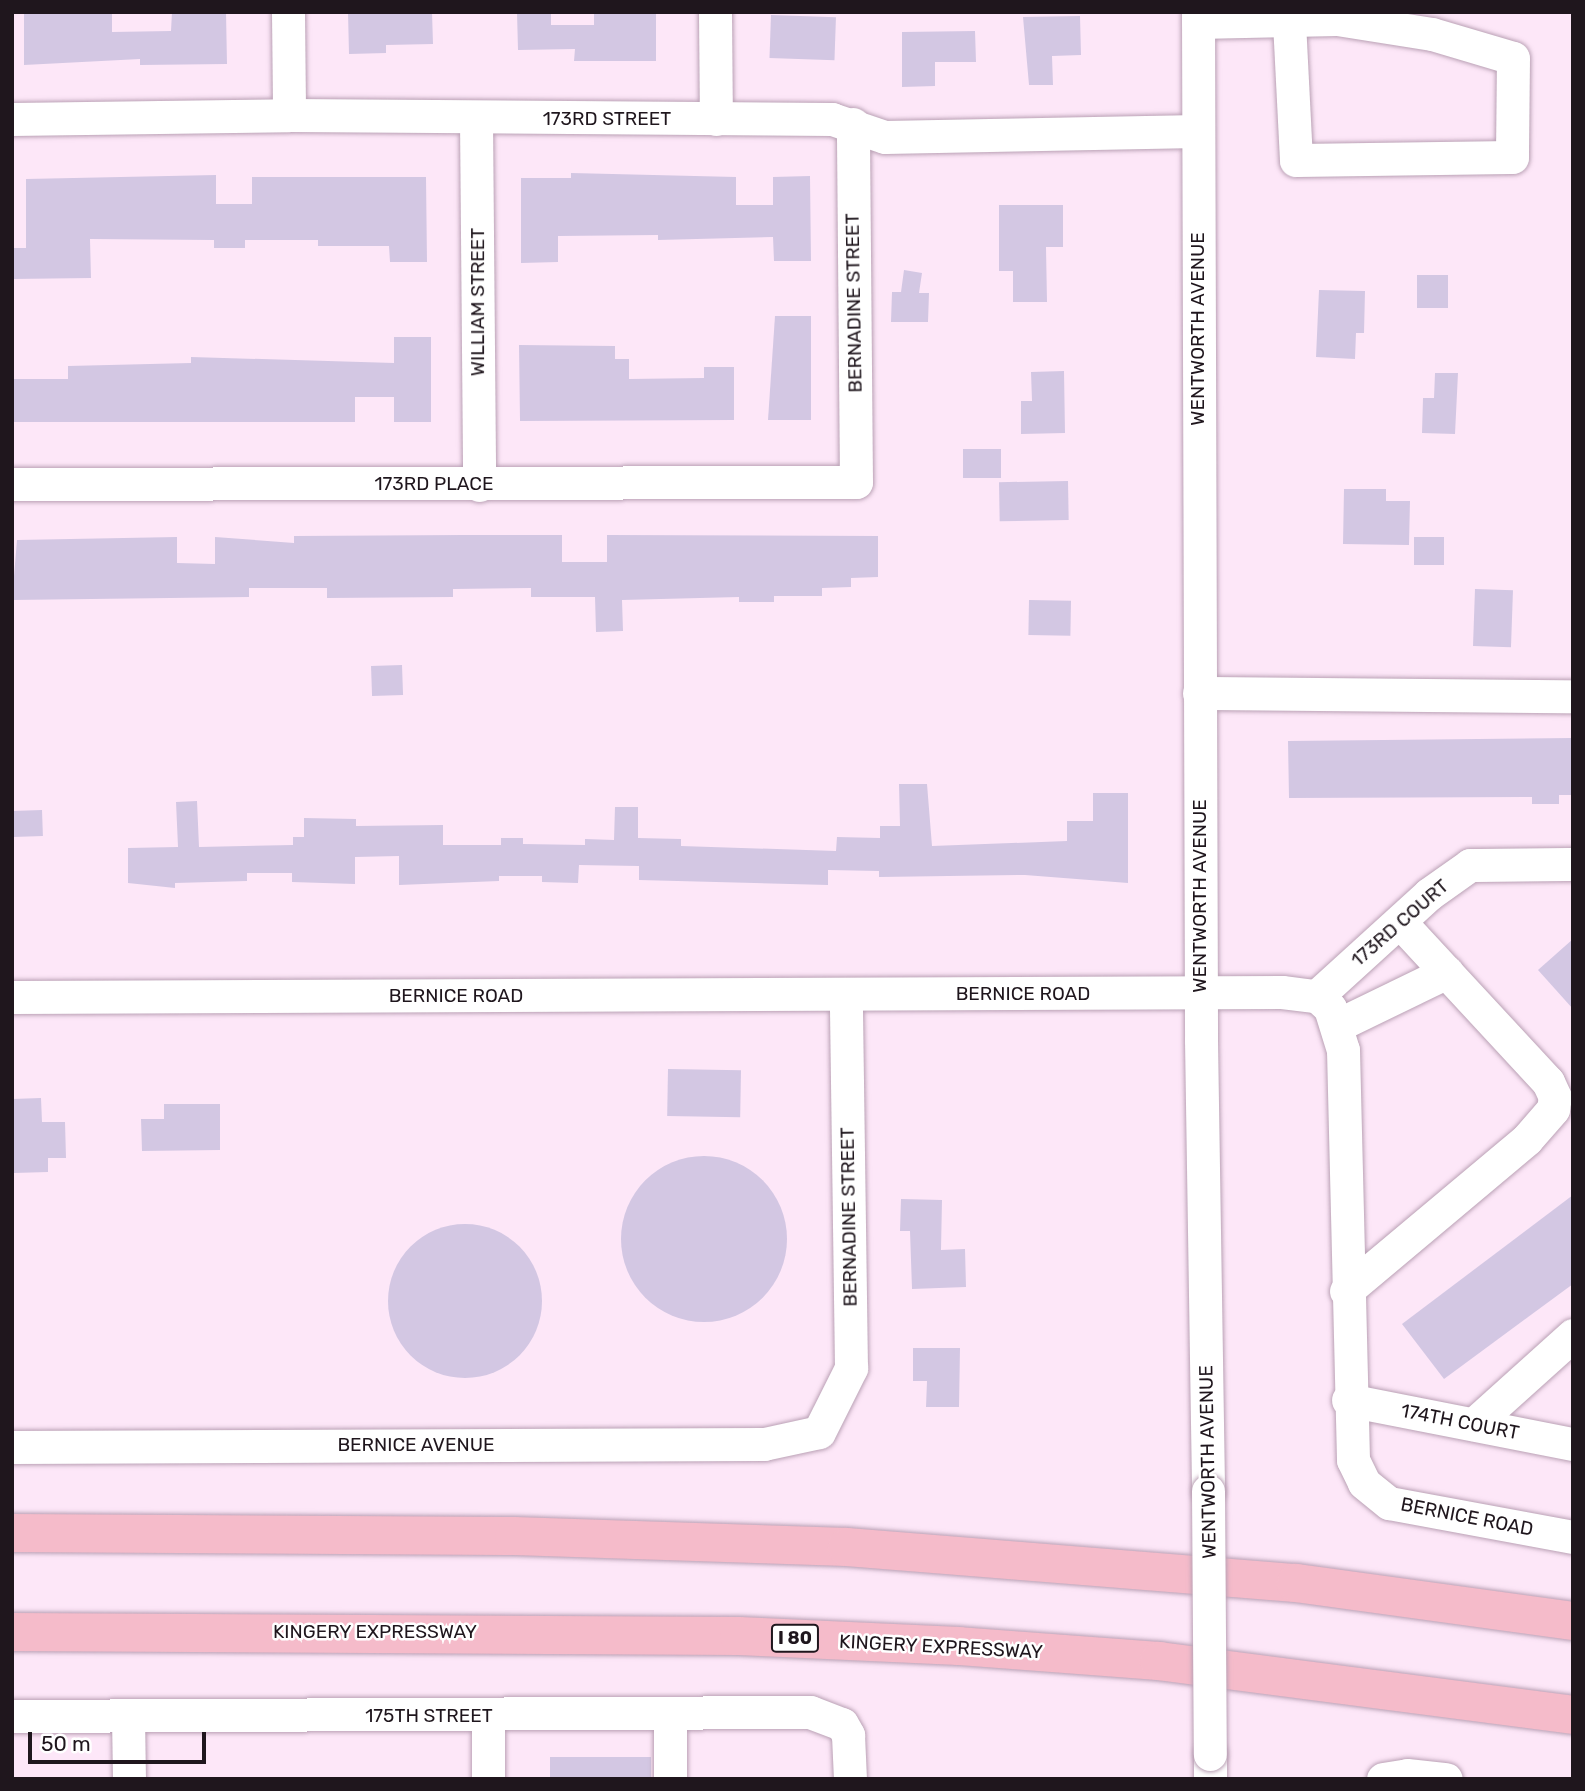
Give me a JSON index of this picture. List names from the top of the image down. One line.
{"streets":{"highway":["KINGERY EXPRESSWAY","I 80"],"street":["173RD STREET","WILLIAM STREET","BERNADINE STREET","WENTWORTH AVENUE","173RD PLACE","173RD COURT","BERNICE ROAD","174TH COURT","BERNICE AVENUE","175TH STREET"]},"crossings":[["173RD STREET","WILLIAM STREET"],["173RD STREET","BERNADINE STREET"],["173RD STREET","WENTWORTH AVENUE"],["WILLIAM STREET","173RD PLACE"],["BERNADINE STREET","173RD PLACE"],["BERNADINE STREET","BERNICE ROAD"],["BERNADINE STREET","BERNICE AVENUE"],["WENTWORTH AVENUE","BERNICE ROAD"],["173RD COURT","BERNICE ROAD"],["BERNICE ROAD","174TH COURT"]],"scale_bar":"50 m"}
